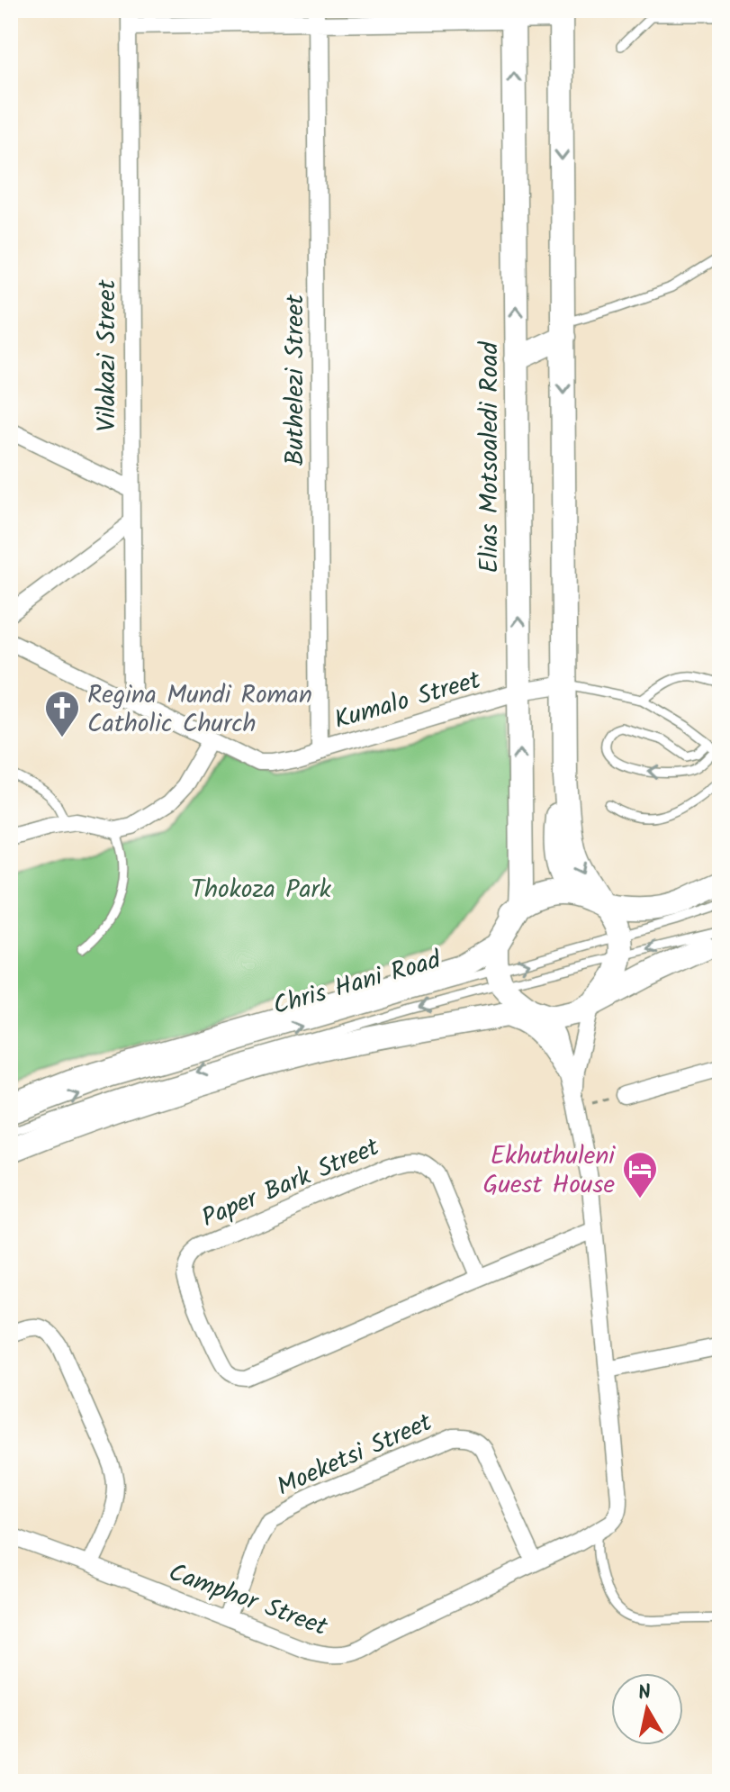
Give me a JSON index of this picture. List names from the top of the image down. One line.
{"streets":{"main road":["Elias Motsoaledi Road","Chris Hani Road"],"street":["Vilakazi Street","Buthelezi Street","Kumalo Street","Paper Bark Street","Moeketsi Street","Camphor Street"]},"crossings":[["Vilakazi Street","Kumalo Street"],["Buthelezi Street","Kumalo Street"],["Elias Motsoaledi Road","Kumalo Street"],["Elias Motsoaledi Road","Chris Hani Road"],["Moeketsi Street","Camphor Street"]],"parks":["Thokoza Park"],"places":{"church":["Regina Mundi Roman Catholic Church"],"hotel":["Ekhuthuleni Guest House"]},"north":"top"}
